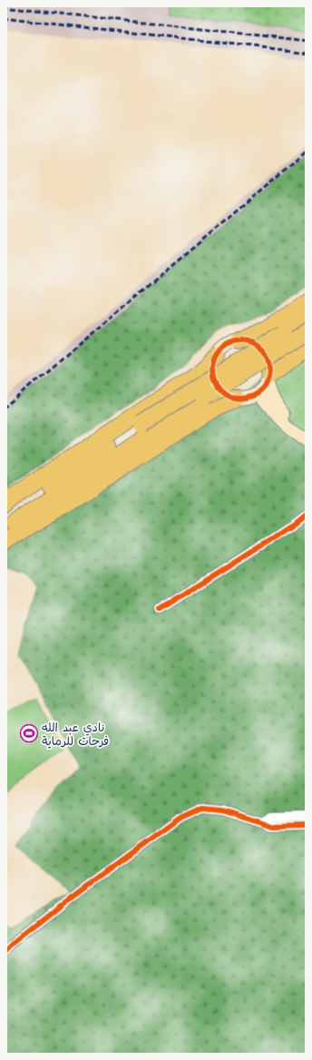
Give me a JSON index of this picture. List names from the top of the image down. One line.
{"places":{"sports":["نادي عبد الله فرحات للرماية"]}}
